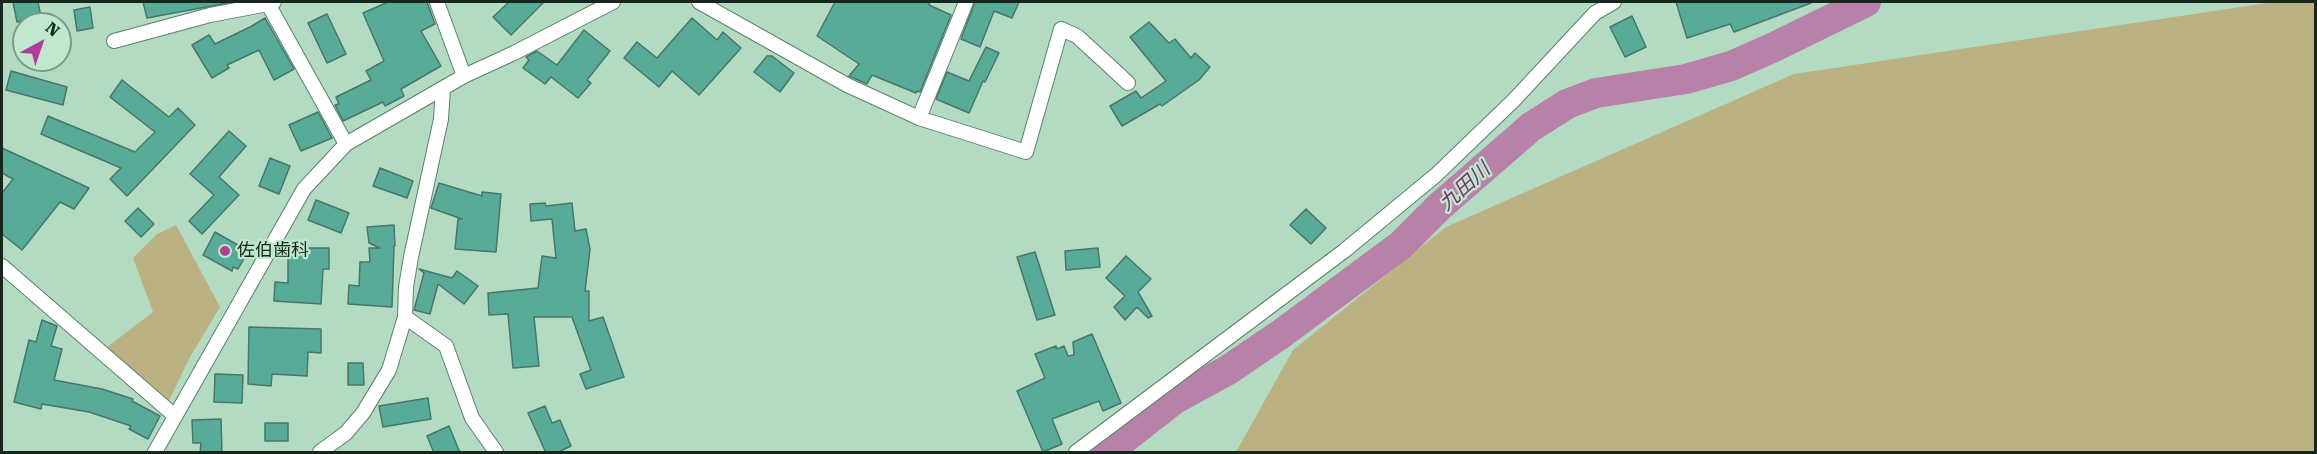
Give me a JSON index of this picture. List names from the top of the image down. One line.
{"water":["九田川"],"places":["佐伯歯科"],"north":"top right"}
